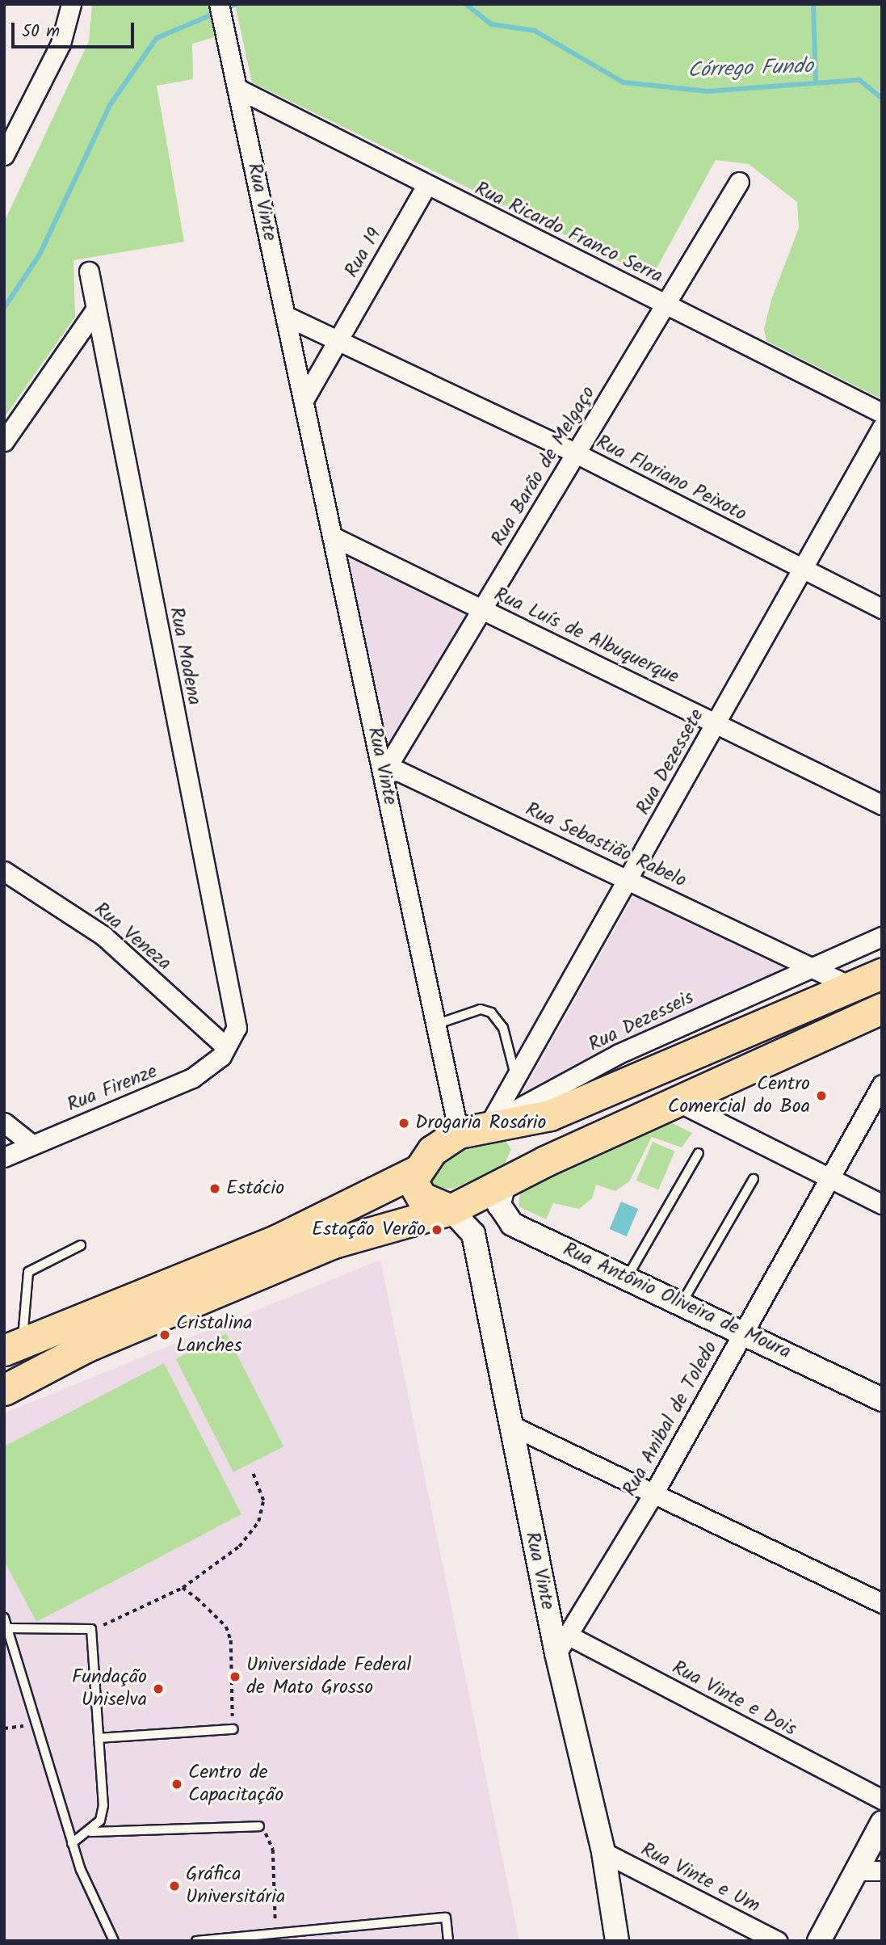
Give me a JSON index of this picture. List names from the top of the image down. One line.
{"streets":{"street":["Rua Vinte","Rua Ricardo Franco Serra","Rua 19","Rua Barão de Melgaço","Rua Floriano Peixoto","Rua Luís de Albuquerque","Rua Modena","Rua Dezessete","Rua Sebastião Rabelo","Rua Veneza","Rua Dezesseis","Rua Firenze","Rua Antônio Oliveira de Moura","Rua Anibal de Toledo","Rua Vinte e Dois","Rua Vinte e Um"]},"crossings":[["Rua Vinte","Rua Ricardo Franco Serra"],["Rua Vinte","Rua Barão de Melgaço"],["Rua Vinte","Rua Floriano Peixoto"],["Rua Vinte","Rua Luís de Albuquerque"],["Rua Vinte","Rua Sebastião Rabelo"],["Rua Vinte","Rua Anibal de Toledo"],["Rua Vinte","Rua Vinte e Dois"],["Rua Vinte","Rua Vinte e Um"],["Rua Ricardo Franco Serra","Rua 19"],["Rua Ricardo Franco Serra","Rua Barão de Melgaço"],["Rua 19","Rua Floriano Peixoto"],["Rua Barão de Melgaço","Rua Floriano Peixoto"],["Rua Barão de Melgaço","Rua Luís de Albuquerque"],["Rua Barão de Melgaço","Rua Sebastião Rabelo"],["Rua Floriano Peixoto","Rua Dezessete"],["Rua Luís de Albuquerque","Rua Dezessete"],["Rua Modena","Rua Veneza"],["Rua Modena","Rua Firenze"],["Rua Dezessete","Rua Sebastião Rabelo"],["Rua Dezessete","Rua Dezesseis"],["Rua Sebastião Rabelo","Rua Dezesseis"],["Rua Veneza","Rua Firenze"],["Rua Antônio Oliveira de Moura","Rua Anibal de Toledo"],["Rua Anibal de Toledo","Rua Vinte e Dois"]],"water":["Córrego Fundo"],"places":["Centro Comercial do Boa","Drogaria Rosário","Estácio","Estação Verão","Cristalina Lanches","Universidade Federal de Mato Grosso","Fundação Uniselva","Centro de Capacitação","Gráfica Universitária"],"scale_bar":"50 m"}
